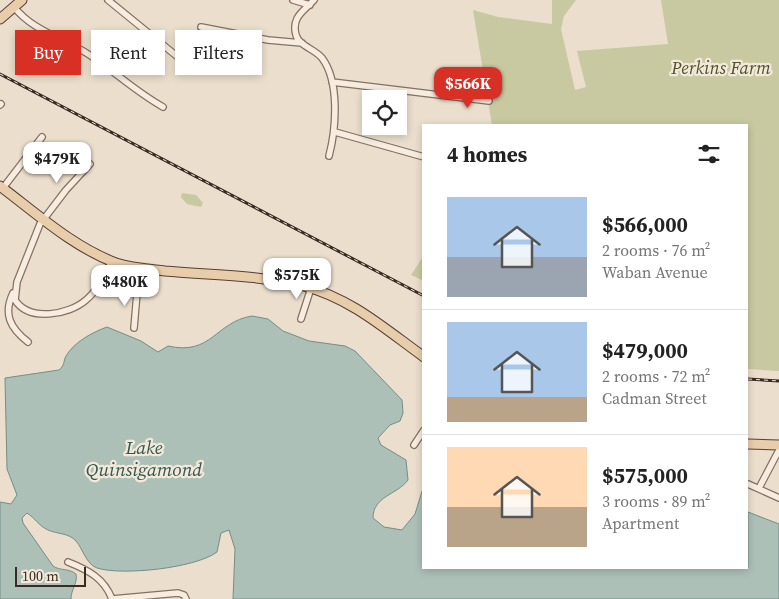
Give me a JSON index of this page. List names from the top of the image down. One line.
{"water":["Lake Quinsigamond"],"parks":["Perkins Farm"],"scale_bar":"100 m","page":{"chip":["Buy","Rent","Filters"],"price":["$566K","$479K","$575K","$480K"],"heading":"4 homes","list":[{"name":"$566,000","note":"2 rooms · 76 m² · Waban Avenue"},{"name":"$479,000","note":"2 rooms · 72 m² · Cadman Street"},{"name":"$575,000","note":"3 rooms · 89 m² · Apartment"}],"scale":"100 m"}}
